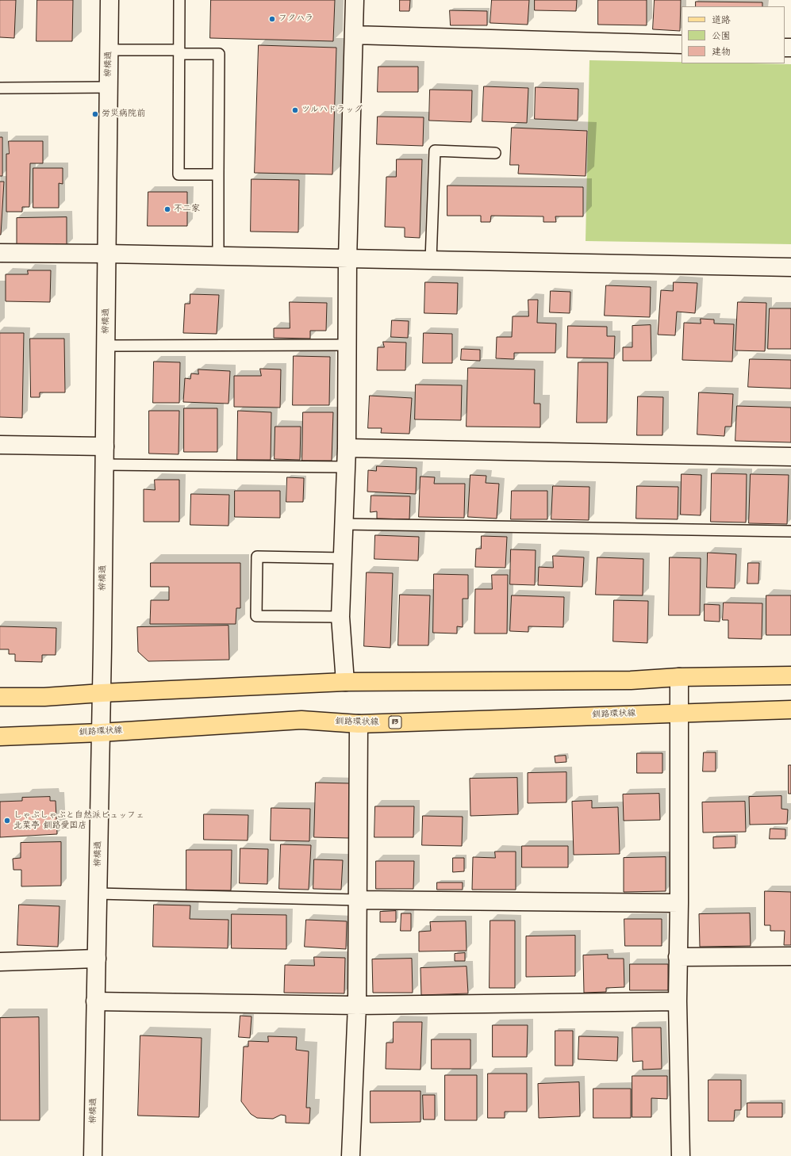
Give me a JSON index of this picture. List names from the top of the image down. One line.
{"streets":{"main road":["釧路環状線","113"],"street":["柳橋通"]},"crossings":[["柳橋通","釧路環状線"]],"places":["フクハラ","ツルハドラッグ","労災病院前","不二家","しゃぶしゃぶと自然派ビュッフェ 北菜亭 釧路愛国店"],"legend":["道路","公園","建物"]}
